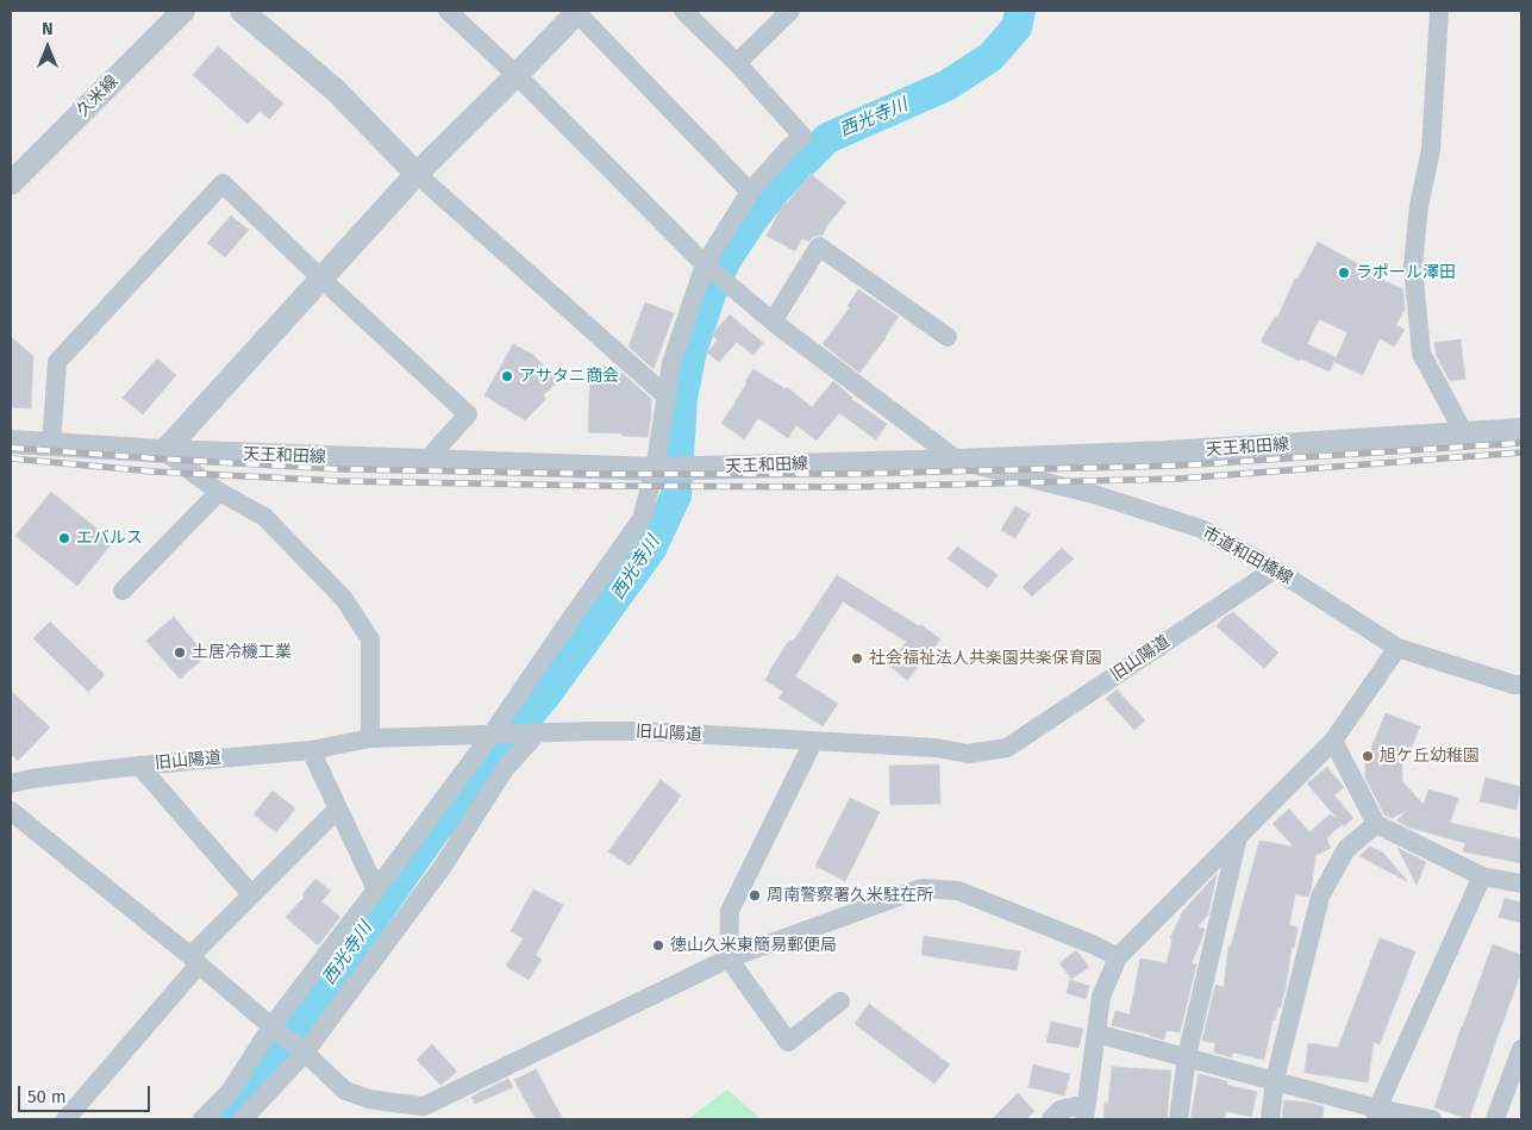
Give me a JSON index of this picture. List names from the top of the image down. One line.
{"streets":{"street":["久米線","天王和田線","市道和田橋線","旧山陽道"]},"crossings":[["天王和田線","市道和田橋線"],["市道和田橋線","旧山陽道"]],"water":["西光寺川"],"places":["ラポール澤田","アサタニ商会","エバルス","土居冷機工業","社会福祉法人共楽園共楽保育園","旭ケ丘幼稚園","周南警察署久米駐在所","徳山久米東簡易郵便局"],"scale_bar":"50 m","north":"top"}
